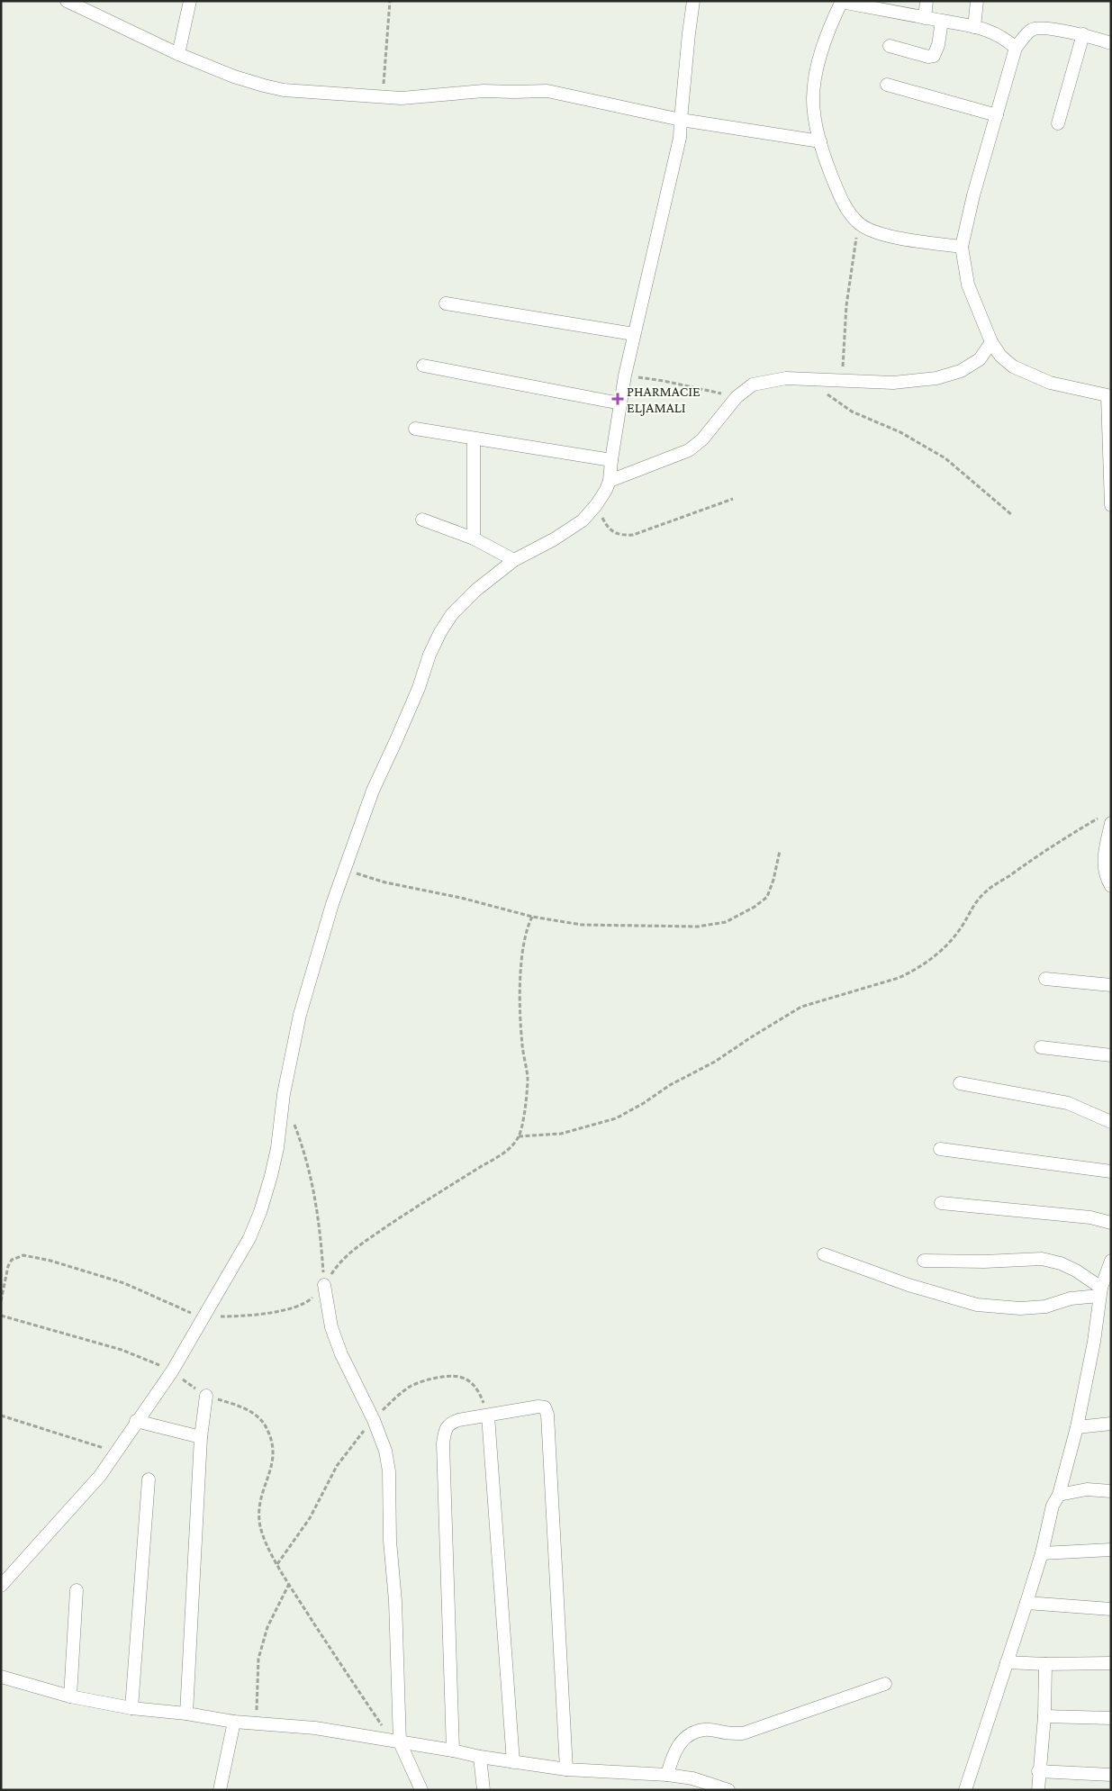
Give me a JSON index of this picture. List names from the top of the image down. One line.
{"places":{"health":["PHARMACIE ELJAMALI"]}}
